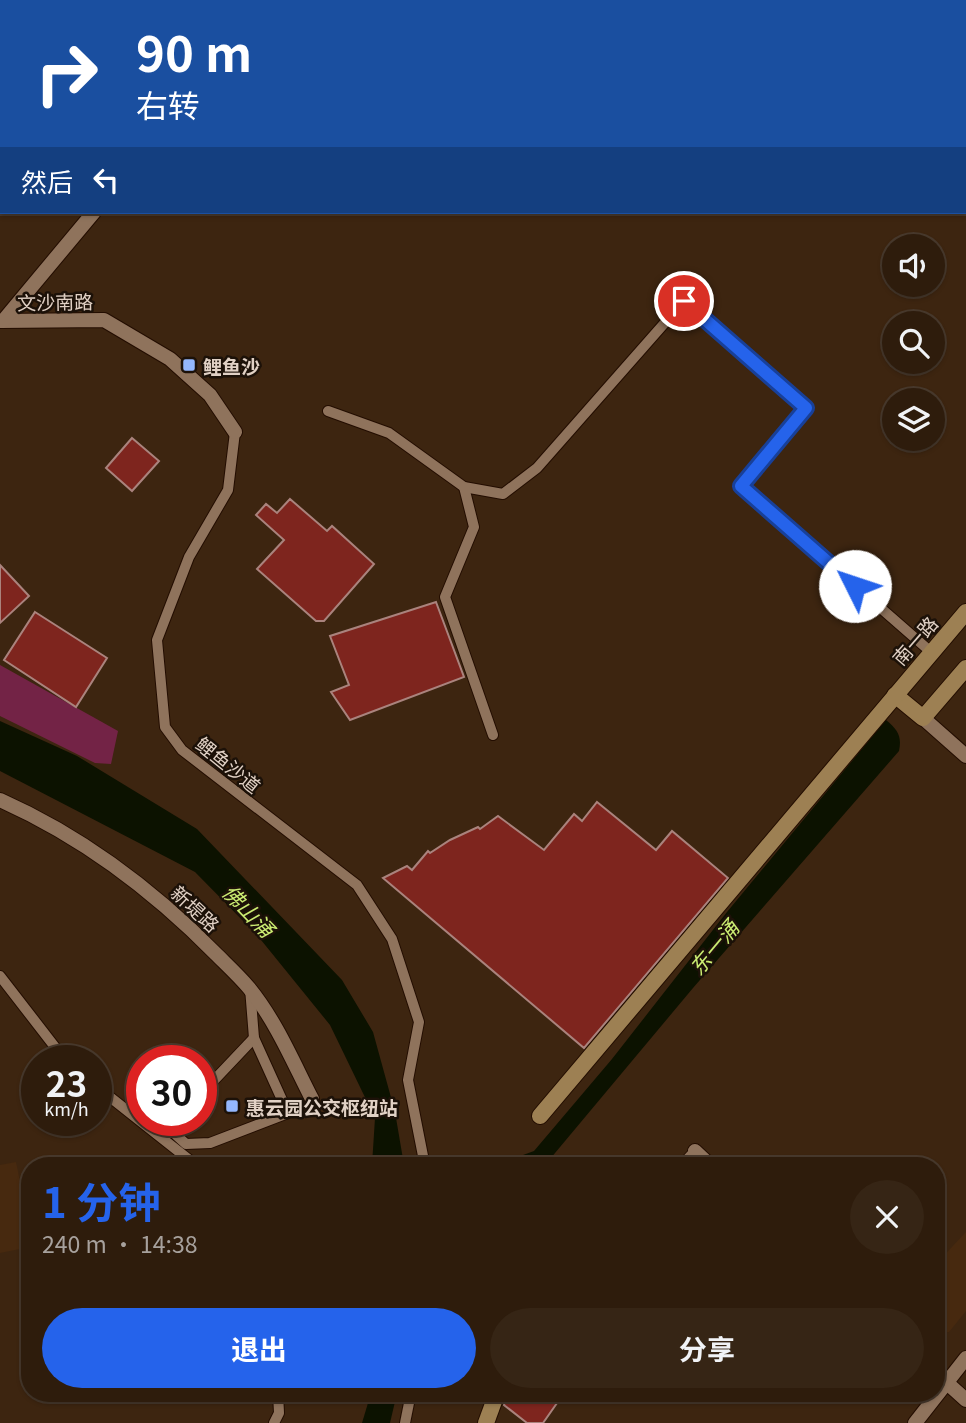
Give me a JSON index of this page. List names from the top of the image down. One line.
{"streets":{"main road":["南一路"],"street":["文沙南路","鲤鱼沙道","新堤路"]},"crossings":[["文沙南路","鲤鱼沙道"]],"water":["佛山涌","东一涌"],"places":{"transit":["鲤鱼沙","惠云园公交枢纽站"]},"page":{"turn":["90 m","右转"],"then":"然后","speed":"23 km/h","limit":"30","heading":["1 分钟","240 m · 14:38"],"buttons":["退出","分享"]}}
